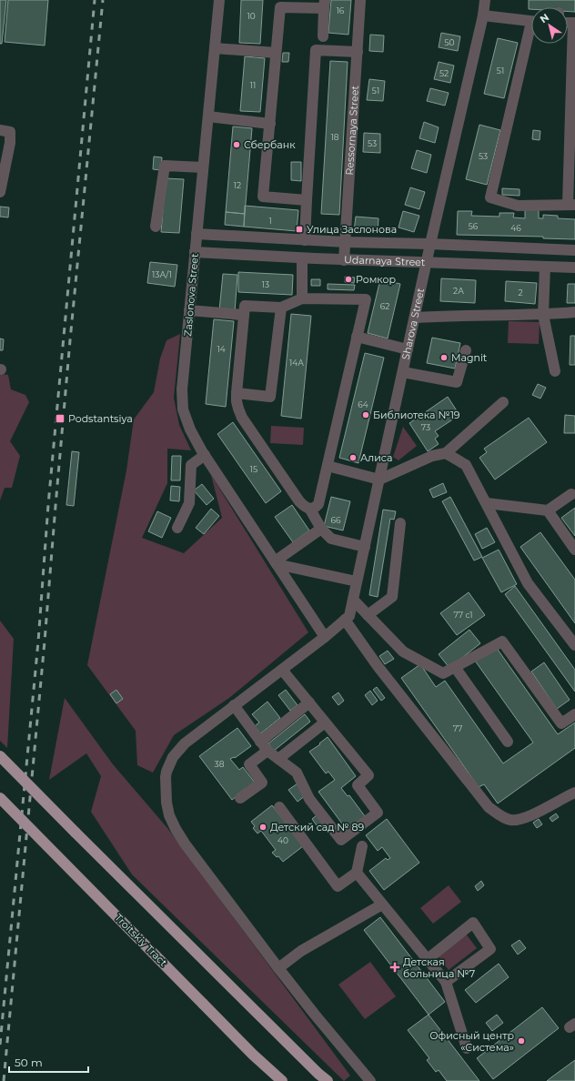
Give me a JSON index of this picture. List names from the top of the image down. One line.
{"streets":{"main road":["Troitskiy Tract"],"street":["Ressornaya Street","Udarnaya Street","Zaslonova Street","Sharova Street"]},"crossings":[["Ressornaya Street","Udarnaya Street"],["Udarnaya Street","Zaslonova Street"],["Udarnaya Street","Sharova Street"],["Zaslonova Street","Sharova Street"]],"places":{"other":["Сбербанк","Ромкор","Magnit","Библиотека №19","Алиса","Детский сад № 89","Офисный центр «Система»"],"transit":["Улица Заслонова","Podstantsiya"],"health":["Детская больница №7"]},"house_numbers":["16","10","50","51","52","11","51","18","53","53","12","1","56","46","13А/1","13","2А","2","62","14","14А","64","73","15","66","77 с1","77","38","40"],"scale_bar":"50 m","north":"top left"}
